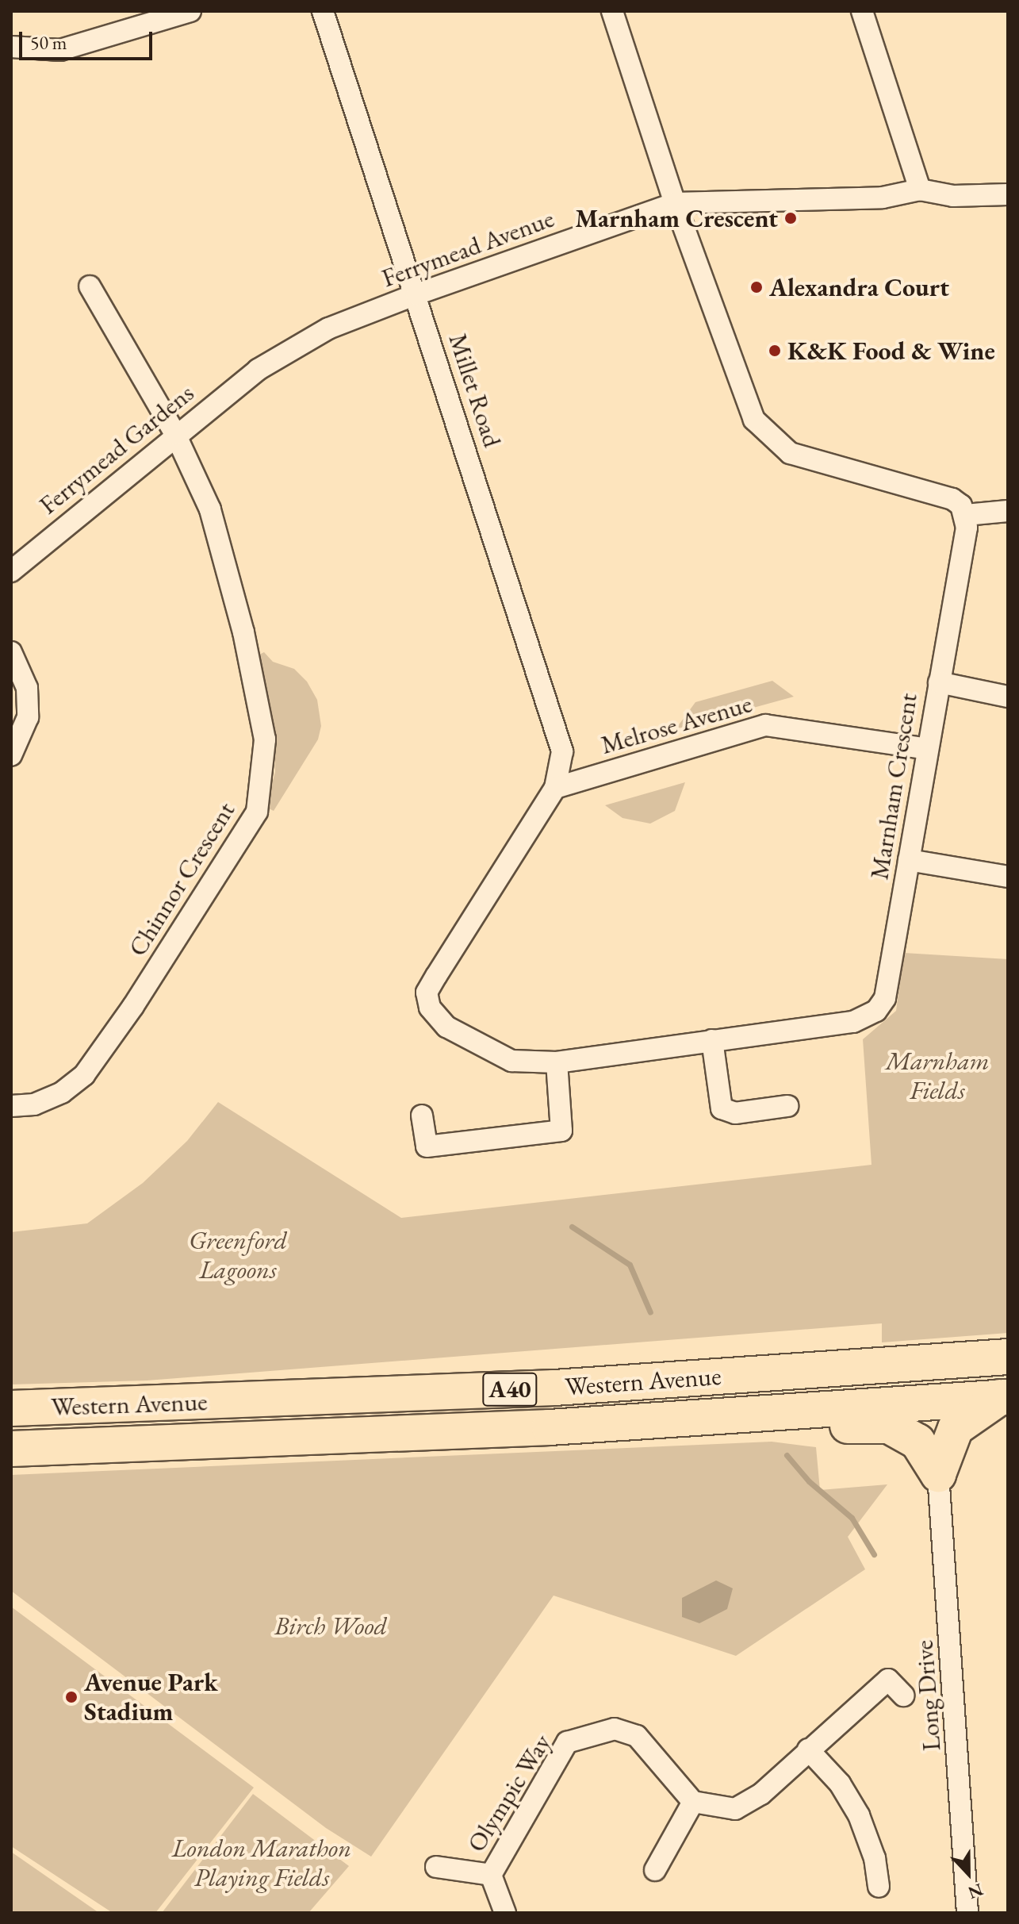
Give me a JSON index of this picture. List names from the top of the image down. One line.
{"streets":{"highway":["Western Avenue","A40"],"street":["Ferrymead Avenue","Millet Road","Ferrymead Gardens","Melrose Avenue","Marnham Crescent","Chinnor Crescent","Long Drive","Olympic Way"]},"crossings":[["Ferrymead Avenue","Millet Road"],["Ferrymead Avenue","Ferrymead Gardens"],["Millet Road","Melrose Avenue"],["Millet Road","Marnham Crescent"],["Ferrymead Gardens","Chinnor Crescent"],["Melrose Avenue","Marnham Crescent"]],"parks":["Marnham Fields","Greenford Lagoons","Birch Wood","London Marathon Playing Fields"],"places":["Marnham Crescent","Alexandra Court","K&K Food & Wine","Avenue Park Stadium"],"scale_bar":"50 m","north":"bottom"}
